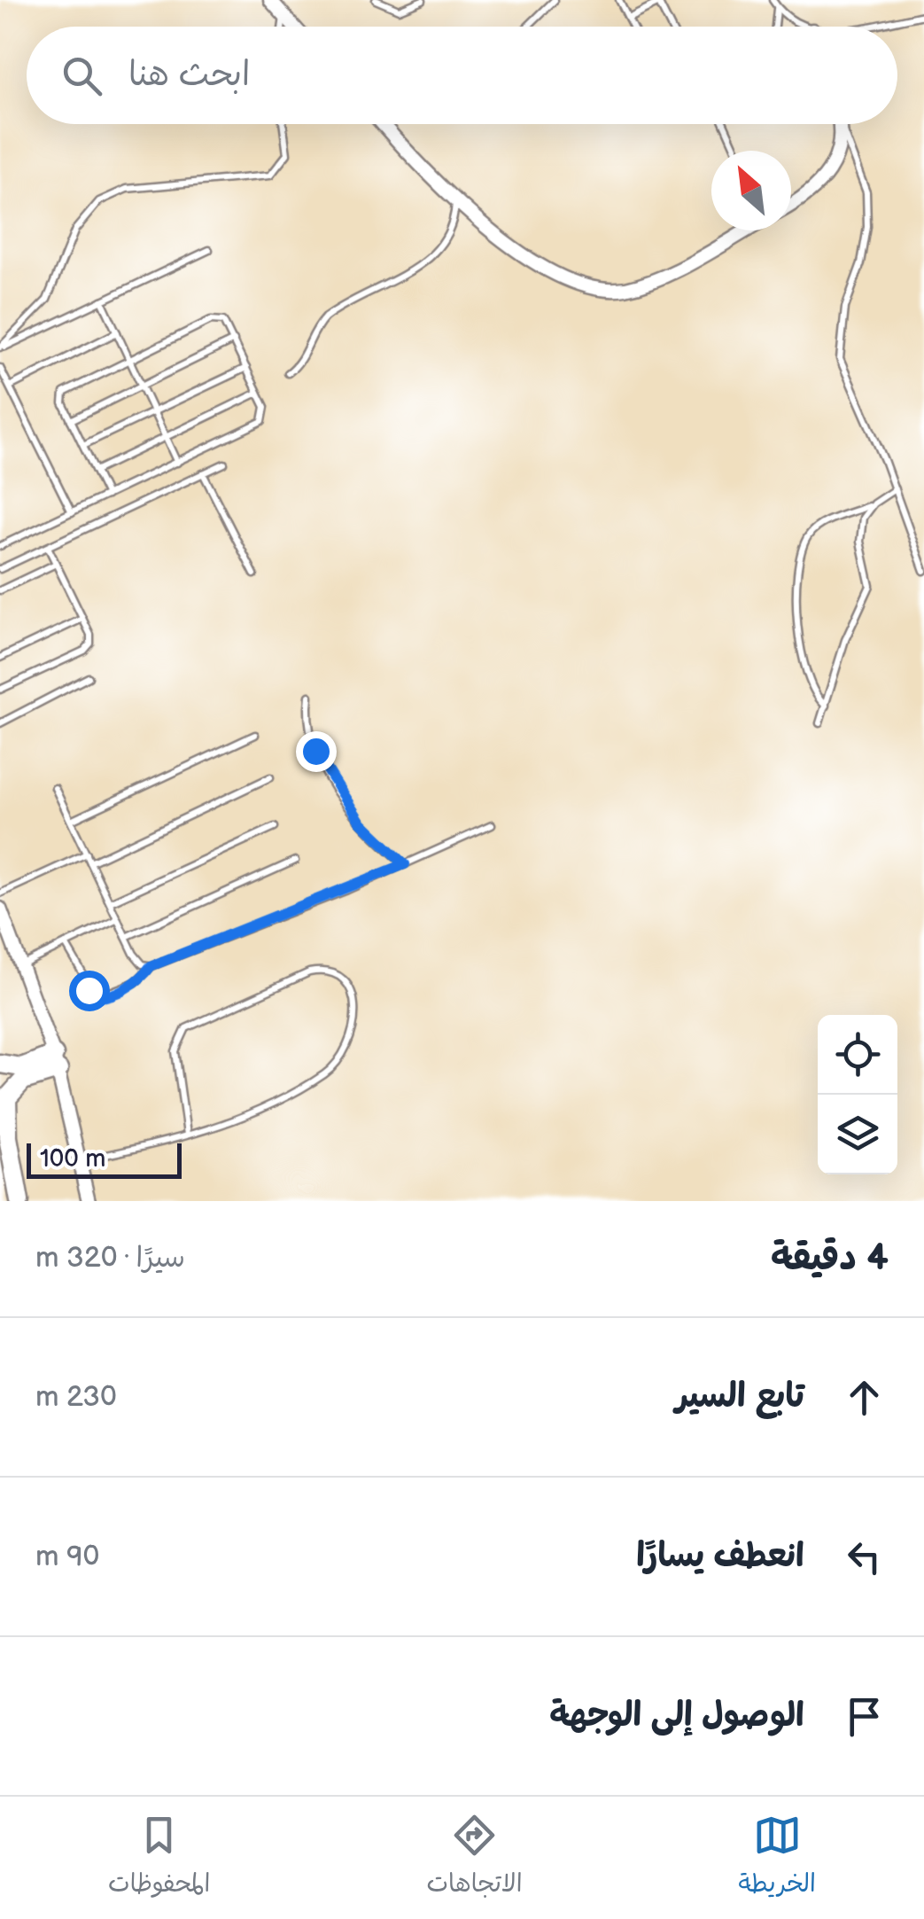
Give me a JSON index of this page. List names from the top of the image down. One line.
{"scale_bar":"100 m","north":"top left","page":{"search":"ابحث هنا","scale":"100 m","heading":["4 دقيقة","سيرًا · 320 m"],"list":[["تابع السير","230 m"],["انعطف يسارًا","90 m"],"الوصول إلى الوجهة"],"nav":["الخريطة","الاتجاهات","المحفوظات"]}}
